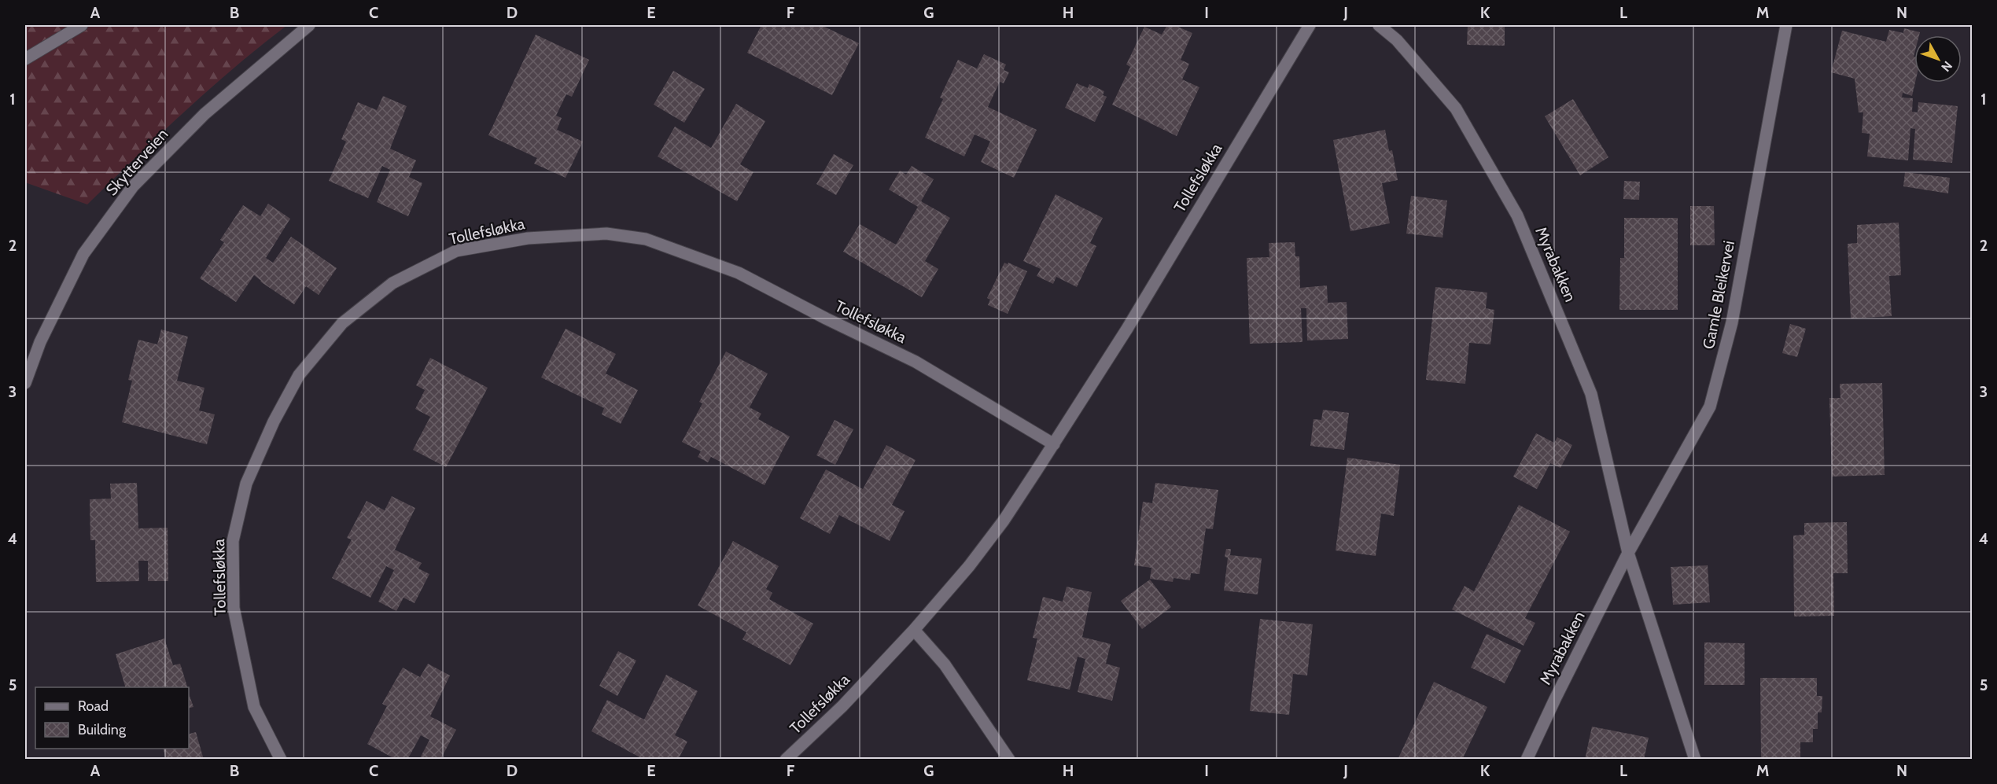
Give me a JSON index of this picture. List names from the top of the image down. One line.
{"streets":{"street":["Skytterveien","Tollefsløkka","Myrabakken","Gamle Bleikervei"]},"crossings":[["Myrabakken","Gamle Bleikervei"]],"legend":["Road","Building"],"north":"bottom right","grid":{"columns":["A","B","C","D","E","F","G","H","I","J","K","L","M","N"],"rows":["1","2","3","4","5"]}}
